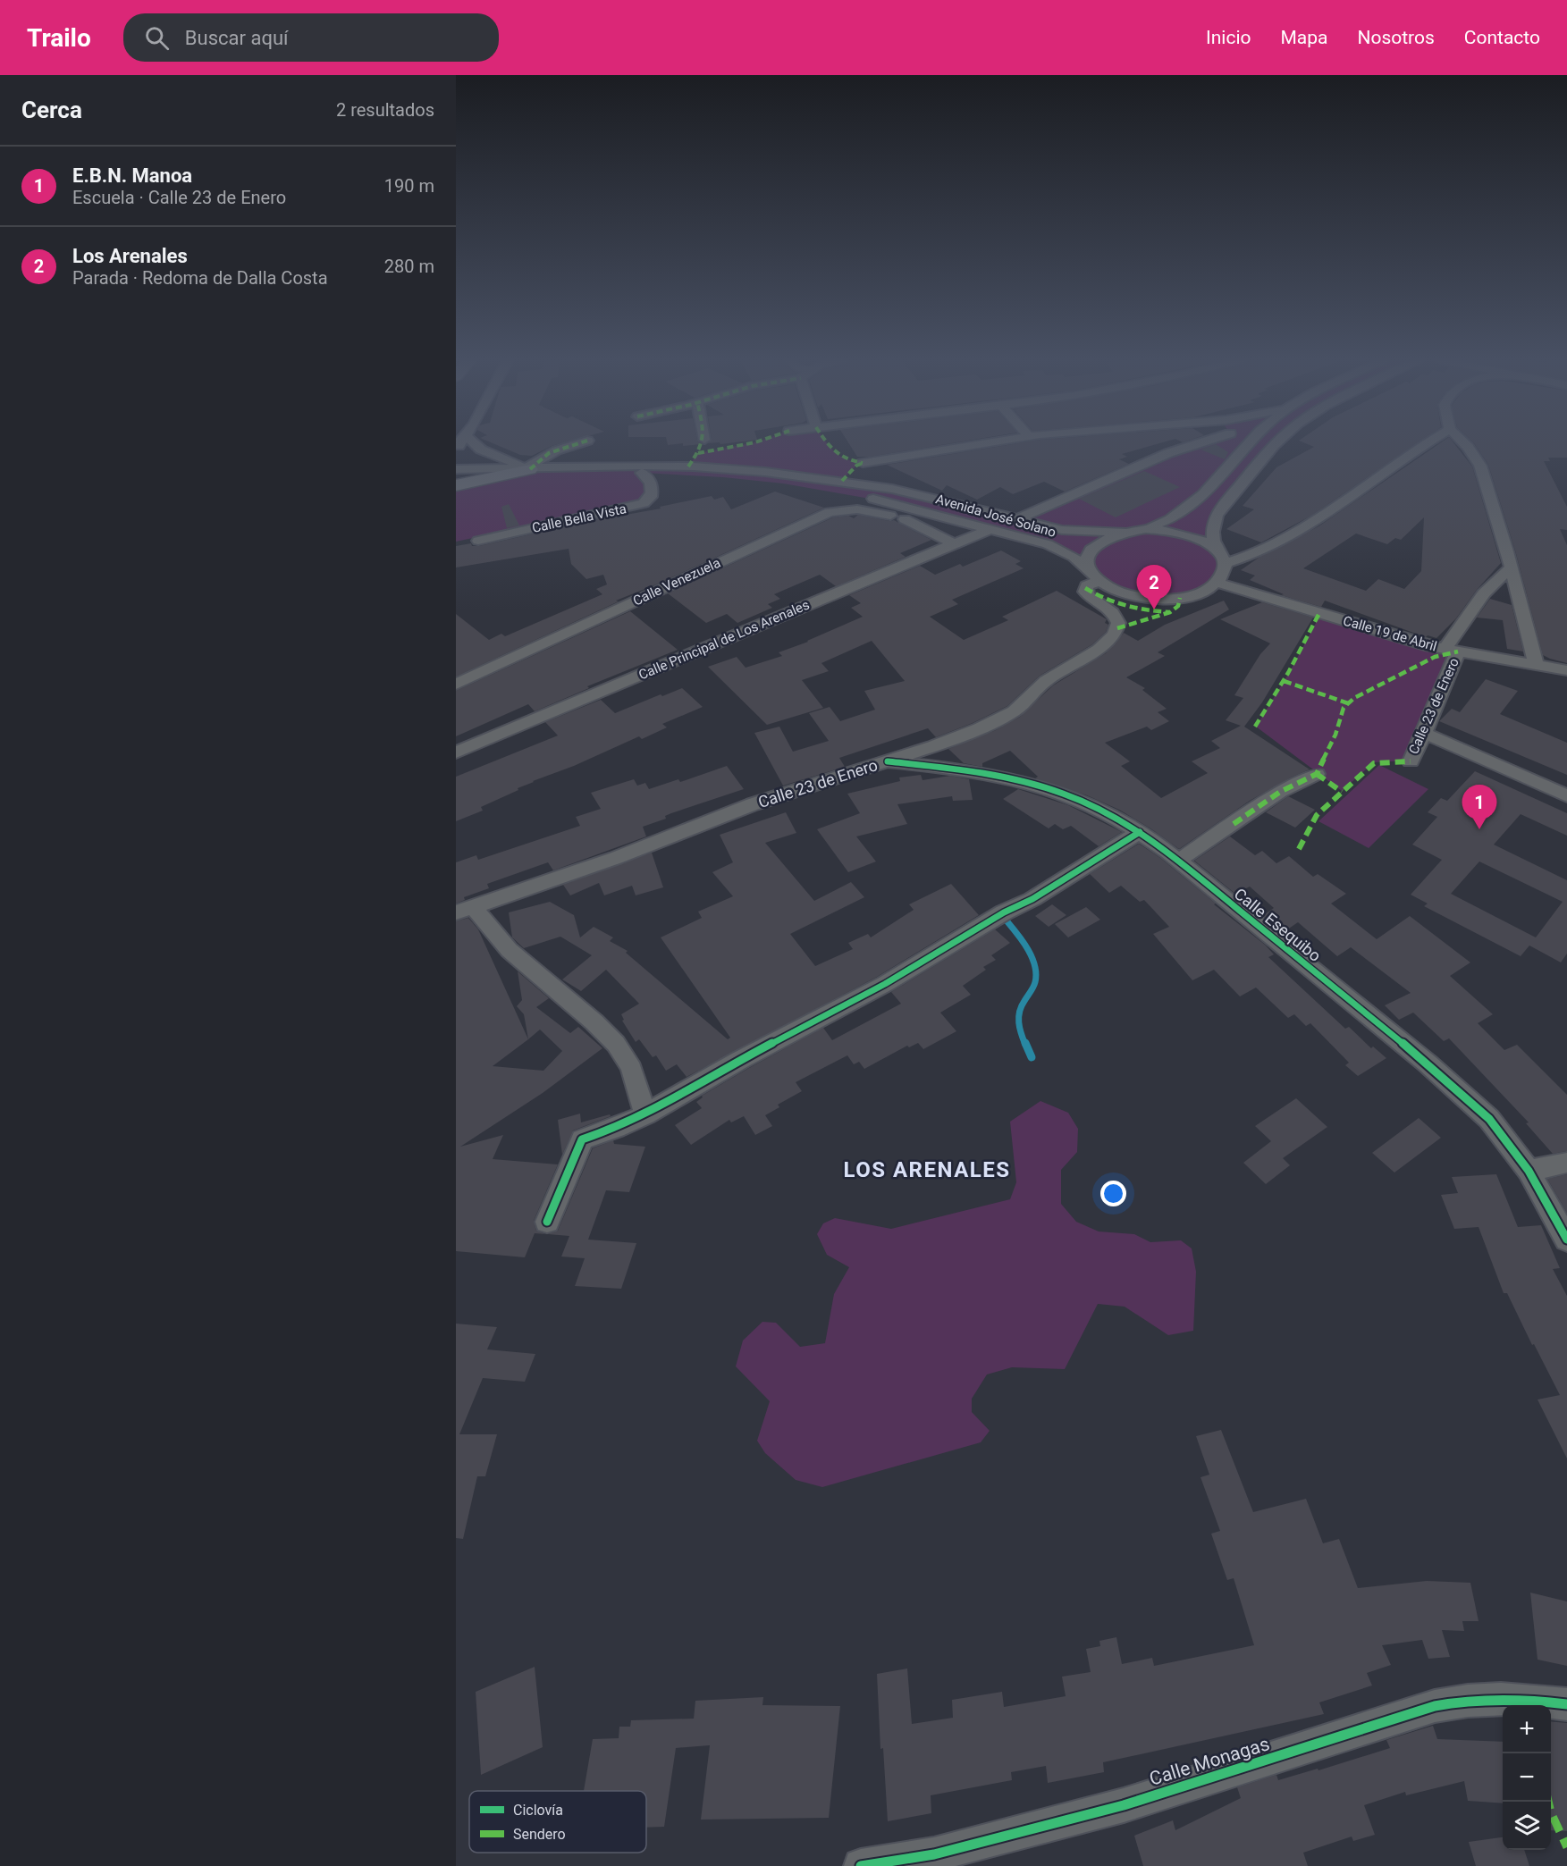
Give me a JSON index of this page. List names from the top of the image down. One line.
{"streets":{"street":["Avenida José Solano","Calle Bella Vista","Calle Venezuela","Calle 19 de Abril","Calle Principal de Los Arenales","Calle 23 de Enero","Calle Esequibo","Calle Monagas"]},"crossings":[["Avenida José Solano","Calle Bella Vista"],["Avenida José Solano","Calle 19 de Abril"],["Avenida José Solano","Calle Principal de Los Arenales"],["Avenida José Solano","Calle 23 de Enero"],["Calle Venezuela","Calle Principal de Los Arenales"],["Calle 19 de Abril","Calle 23 de Enero"],["Calle 23 de Enero","Calle Esequibo"]],"districts":["LOS ARENALES"],"legend":["Ciclovía","Sendero"],"page":{"header":"Trailo","search":"Buscar aquí","nav":["Inicio","Mapa","Nosotros","Contacto"],"heading":["Cerca","2 resultados"],"list":[{"mark":"1","name":"E.B.N. Manoa","note":"Escuela · Calle 23 de Enero","value":"190 m"},{"mark":"2","name":"Los Arenales","note":"Parada · Redoma de Dalla Costa","value":"280 m"}],"pins":["2","1"],"map_buttons":["+","−"]}}
